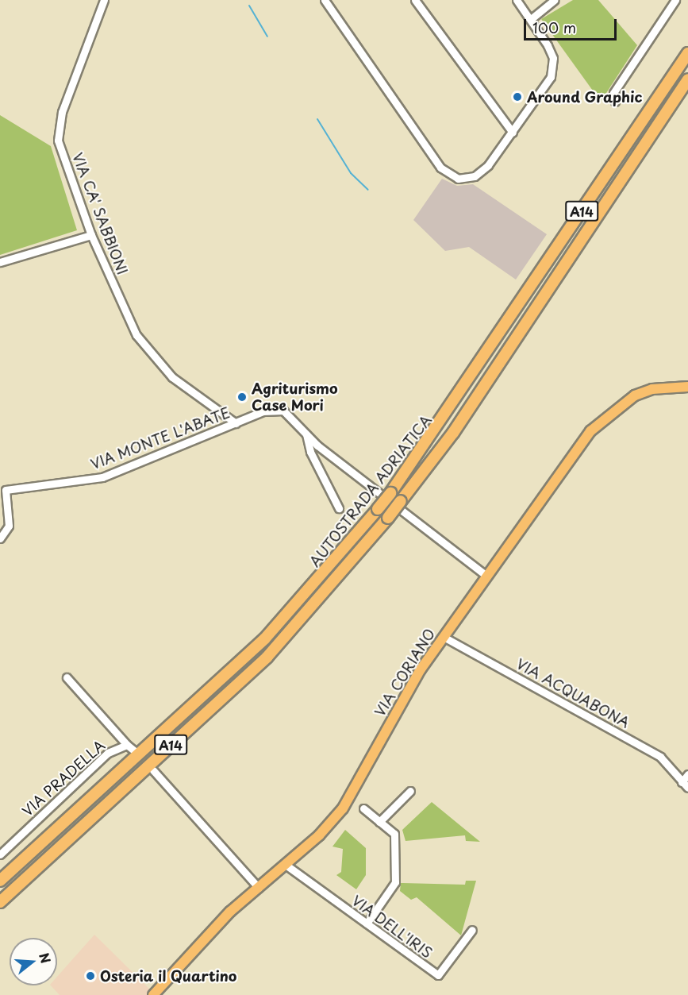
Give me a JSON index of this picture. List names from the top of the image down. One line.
{"streets":{"highway":["A14","AUTOSTRADA ADRIATICA"],"main road":["VIA CORIANO"],"street":["VIA CA' SABBIONI","VIA MONTE L'ABATE","VIA ACQUABONA","VIA PRADELLA","VIA DELL'IRIS"]},"crossings":[["VIA CA' SABBIONI","VIA MONTE L'ABATE"],["VIA MONTE L'ABATE","VIA CORIANO"],["VIA CORIANO","VIA ACQUABONA"],["VIA CORIANO","VIA DELL'IRIS"]],"places":["Around Graphic","Agriturismo Case Mori","Osteria il Quartino"],"scale_bar":"100 m","north":"right"}
